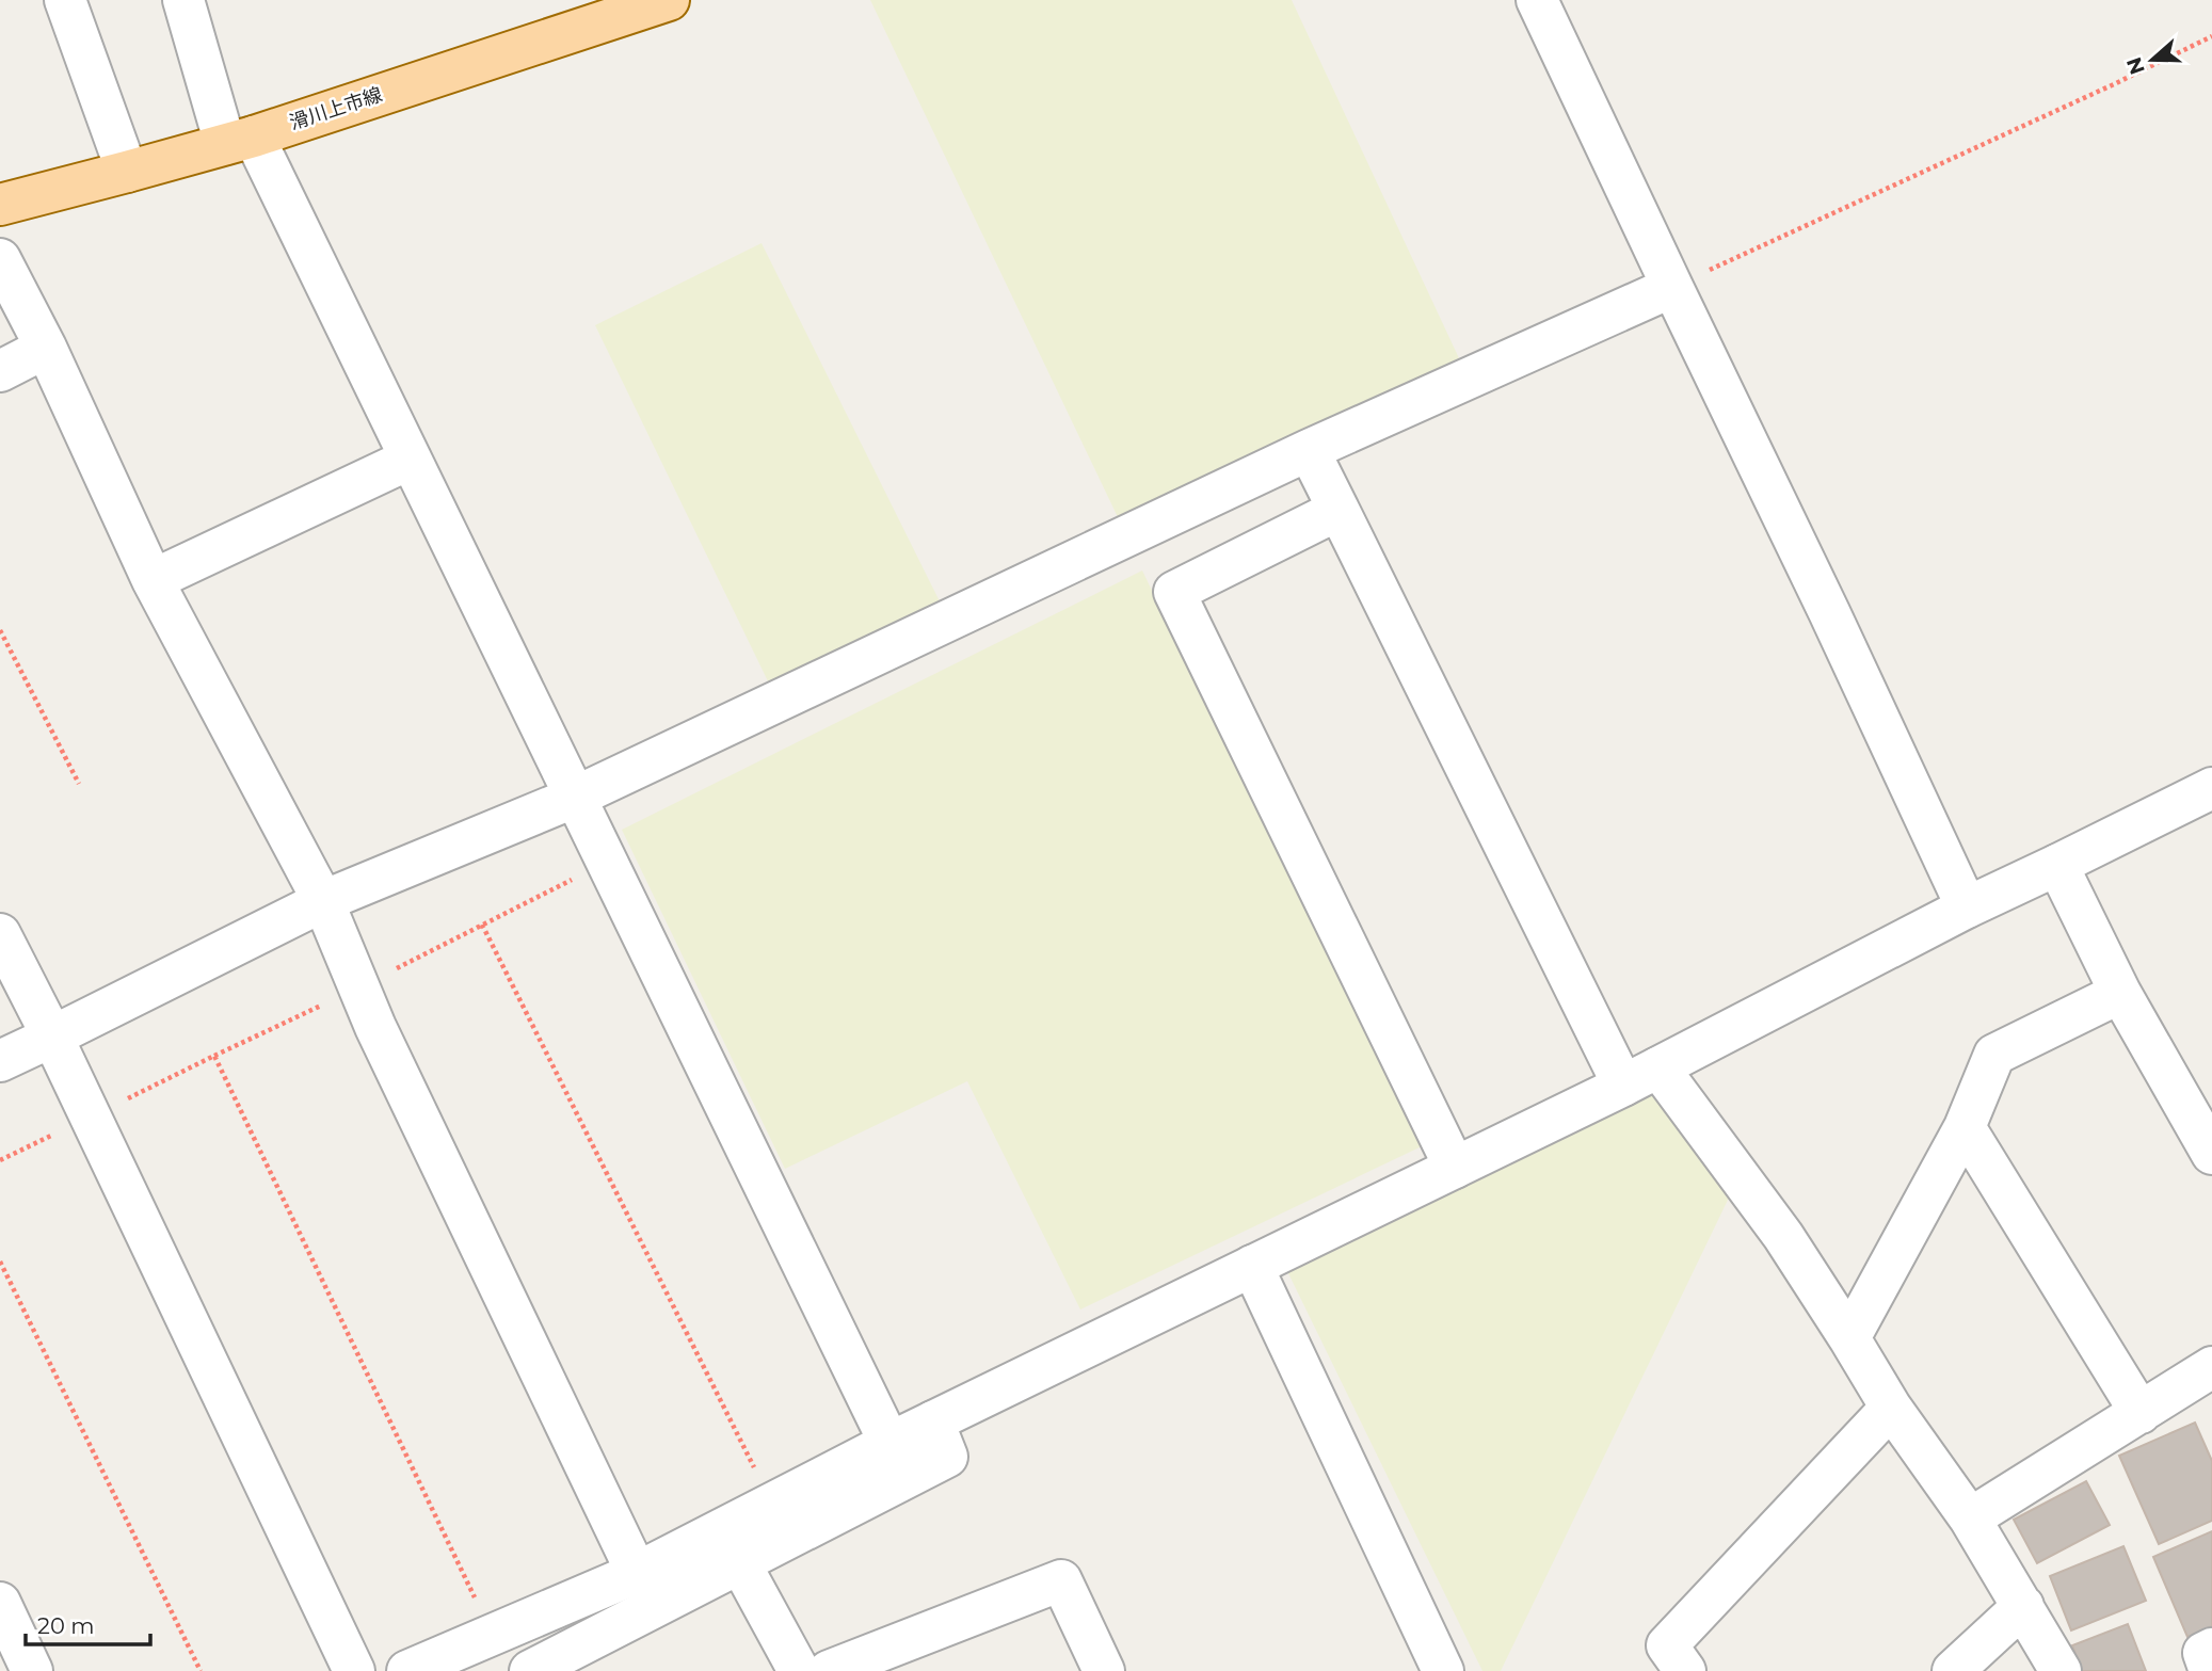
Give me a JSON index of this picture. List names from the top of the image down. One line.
{"streets":{"main road":["滑川上市線"]},"scale_bar":"20 m","north":"left"}
